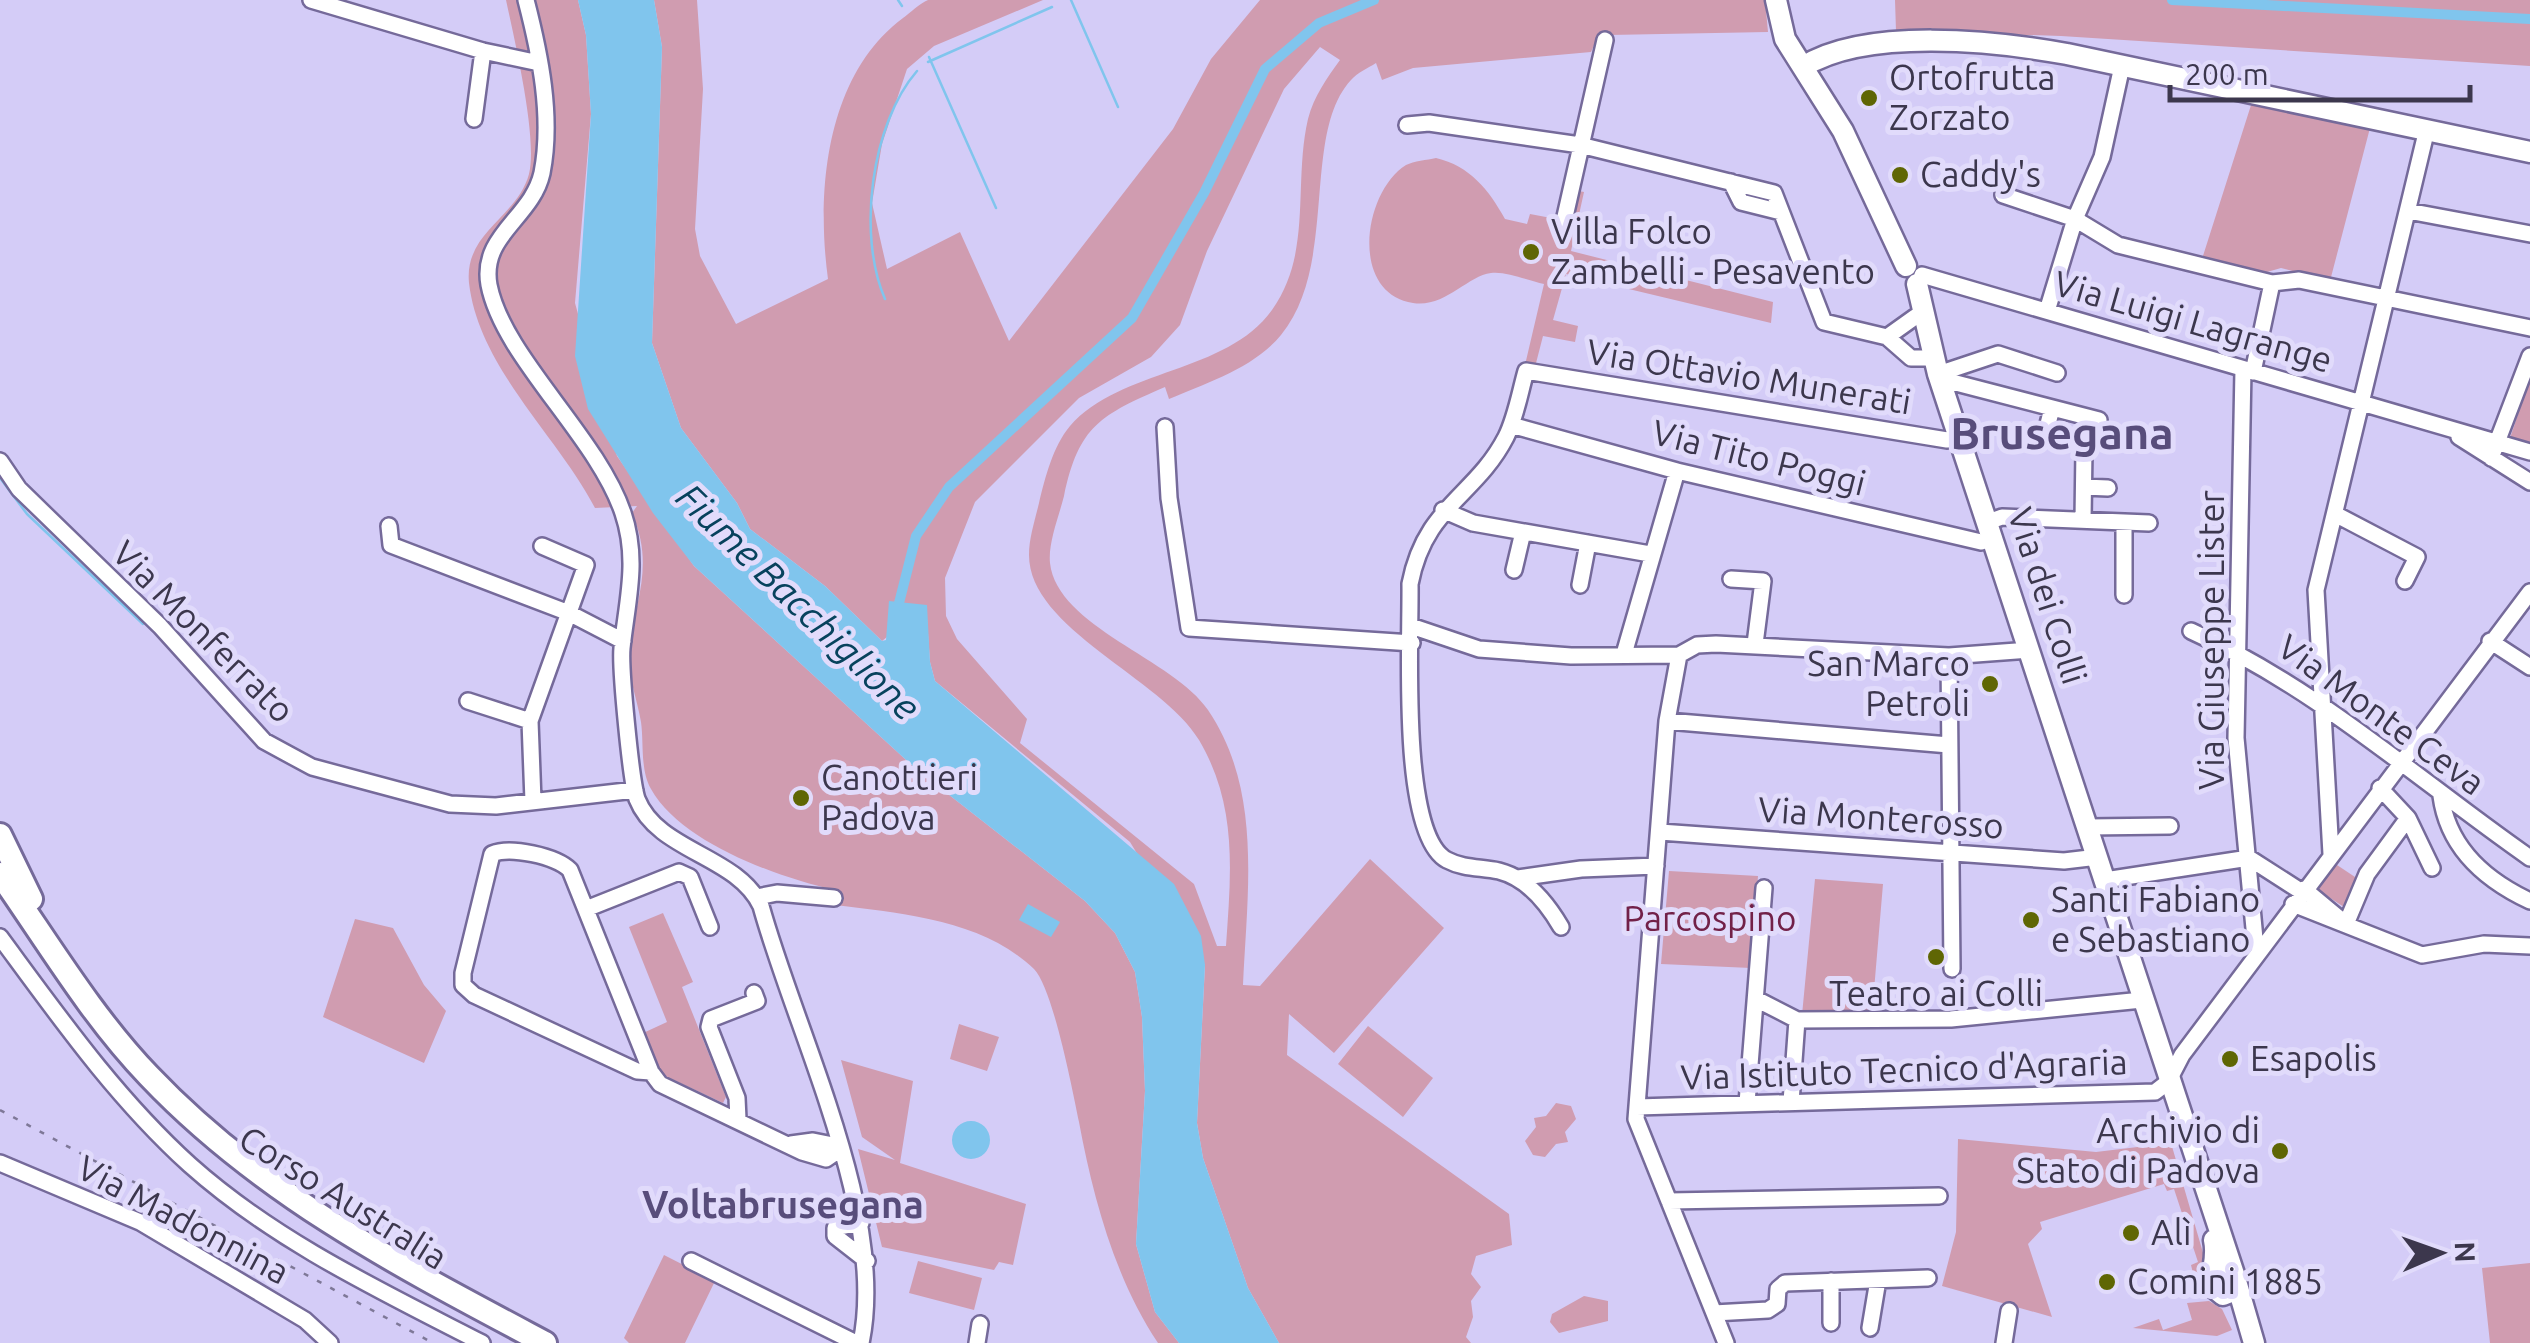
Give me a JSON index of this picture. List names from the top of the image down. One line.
{"streets":{"highway":["Corso Australia"],"main road":["Via dei Colli"],"street":["Via Luigi Lagrange","Via Ottavio Munerati","Via Tito Poggi","Via Monferrato","Via Giuseppe Lister","Via Monte Ceva","Via Monterosso","Via Istituto Tecnico d'Agraria","Via Madonnina"]},"crossings":[["Via Luigi Lagrange","Via dei Colli"],["Via Luigi Lagrange","Via Giuseppe Lister"],["Via Ottavio Munerati","Via Tito Poggi"],["Via Ottavio Munerati","Via dei Colli"],["Via Tito Poggi","Via dei Colli"],["Via dei Colli","Via Monterosso"],["Via dei Colli","Via Istituto Tecnico d'Agraria"],["Via Giuseppe Lister","Via Monte Ceva"]],"districts":["Brusegana","Voltabrusegana"],"water":["Fiume Bacchiglione"],"parks":["Parcospino"],"places":["Ortofrutta Zorzato","Caddy's","Villa Folco Zambelli - Pesavento","San Marco Petroli","Canottieri Padova","Santi Fabiano e Sebastiano","Teatro ai Colli","Esapolis","Archivio di Stato di Padova","Alì","Comini 1885"],"scale_bar":"200 m","north":"right"}
